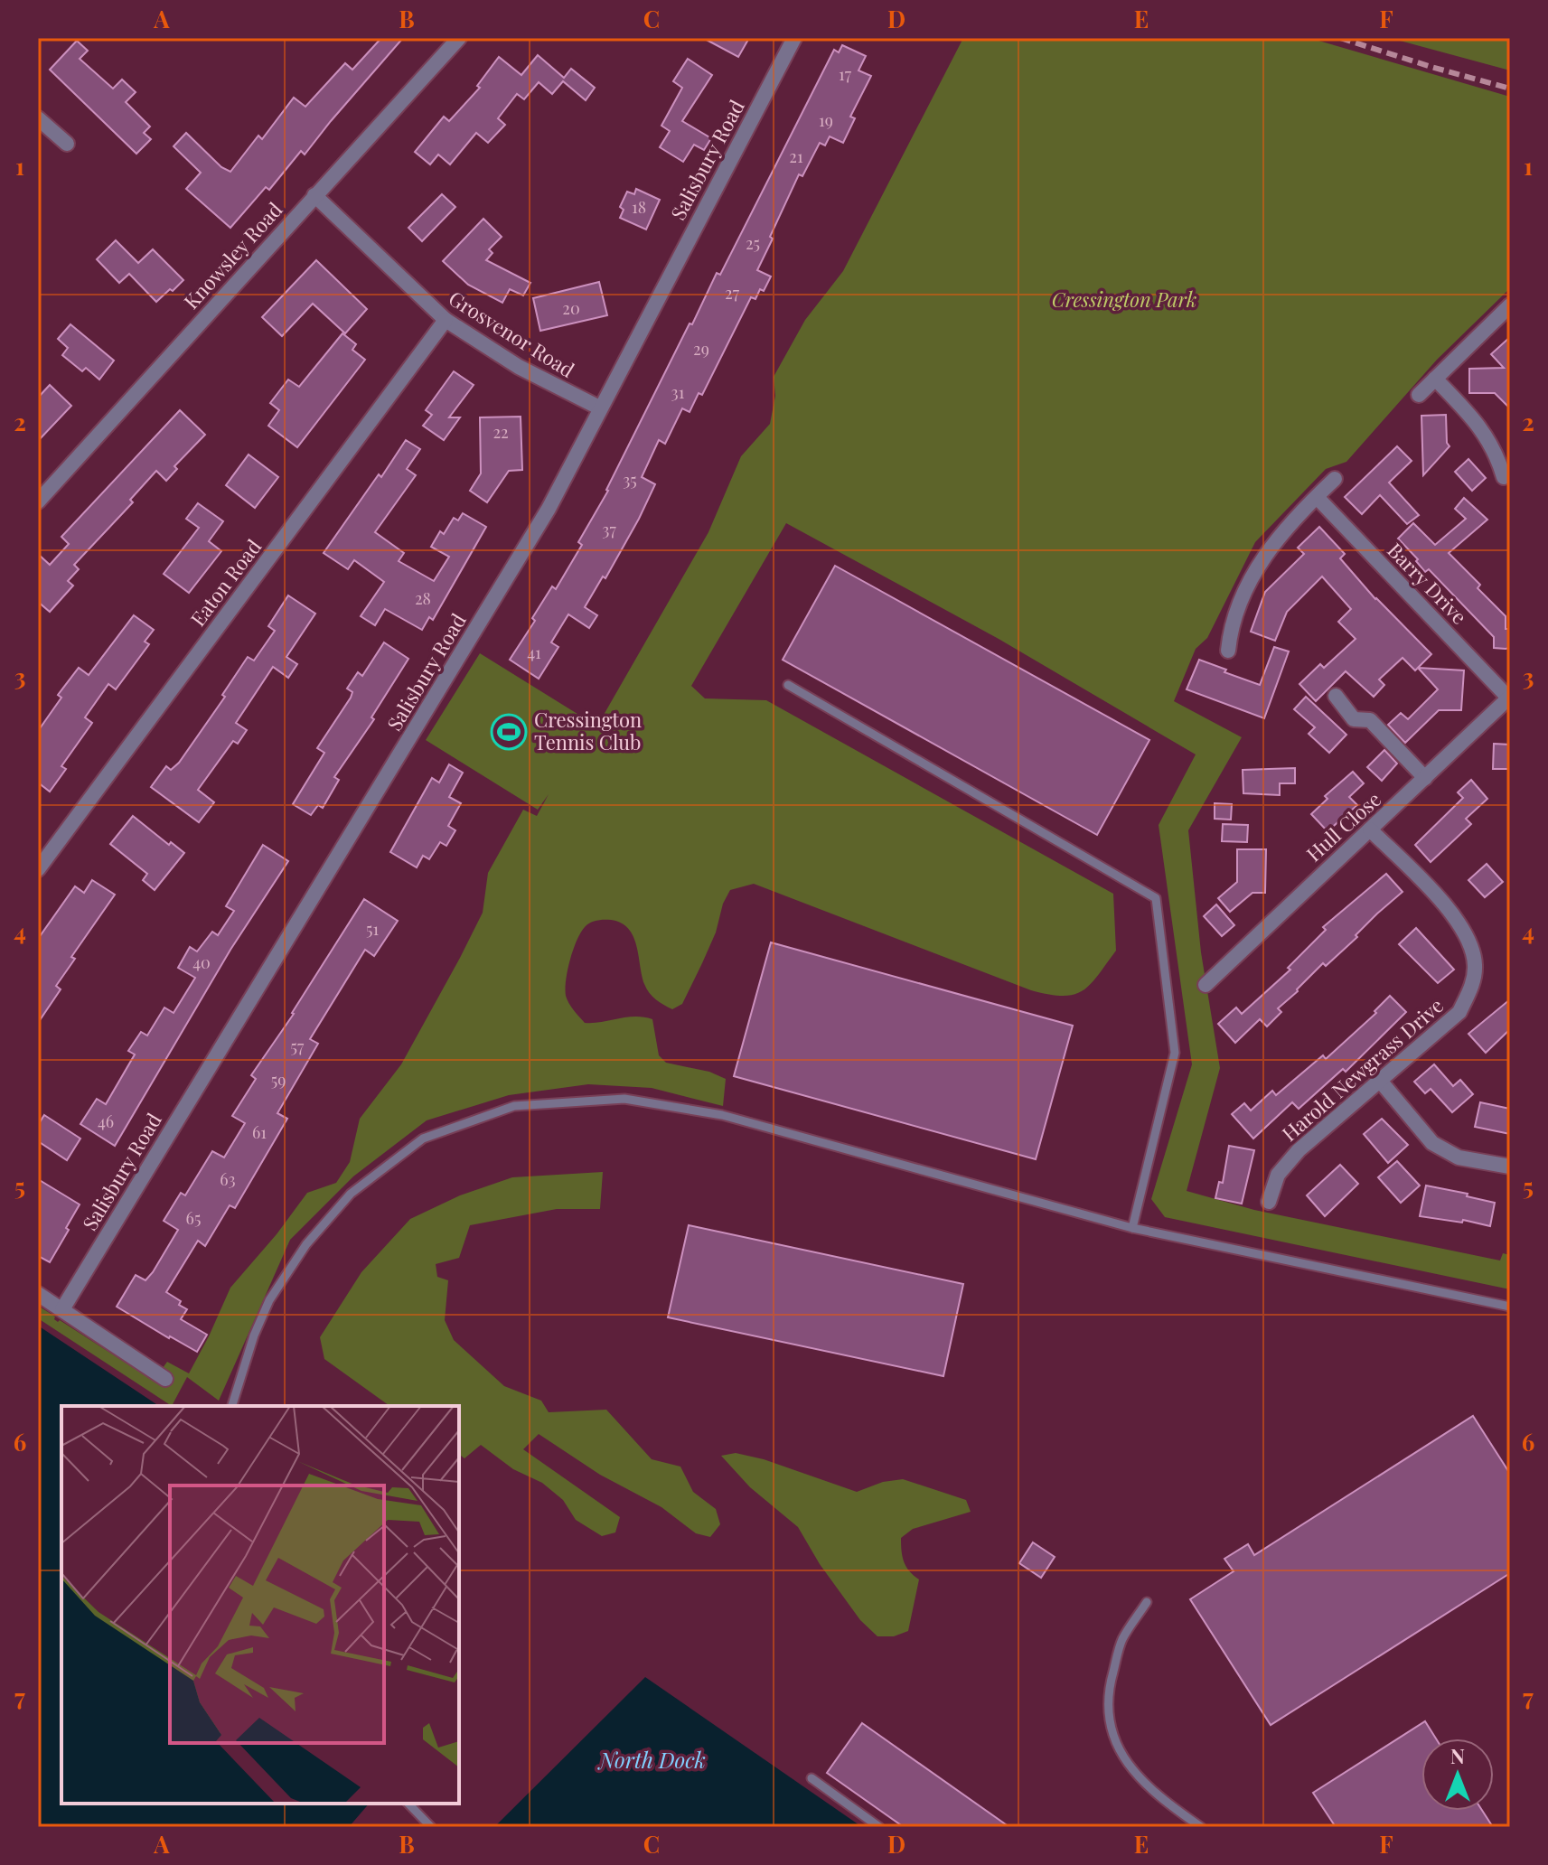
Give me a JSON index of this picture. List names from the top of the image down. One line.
{"streets":{"street":["Salisbury Road","Knowsley Road","Grosvenor Road","Eaton Road","Barry Drive","Hull Close","Harold Newgrass Drive"]},"crossings":[["Salisbury Road","Grosvenor Road"],["Knowsley Road","Grosvenor Road"],["Grosvenor Road","Eaton Road"],["Barry Drive","Hull Close"],["Hull Close","Harold Newgrass Drive"]],"water":["North Dock"],"parks":["Cressington Park"],"places":{"sports":["Cressington Tennis Club"]},"house_numbers":["17","19","21","18","25","27","20","29","31","22","35","37","28","41","51","40","57","59","46","61","63","65"],"north":"top","grid":{"columns":["A","B","C","D","E","F"],"rows":["1","2","3","4","5","6","7"]}}
